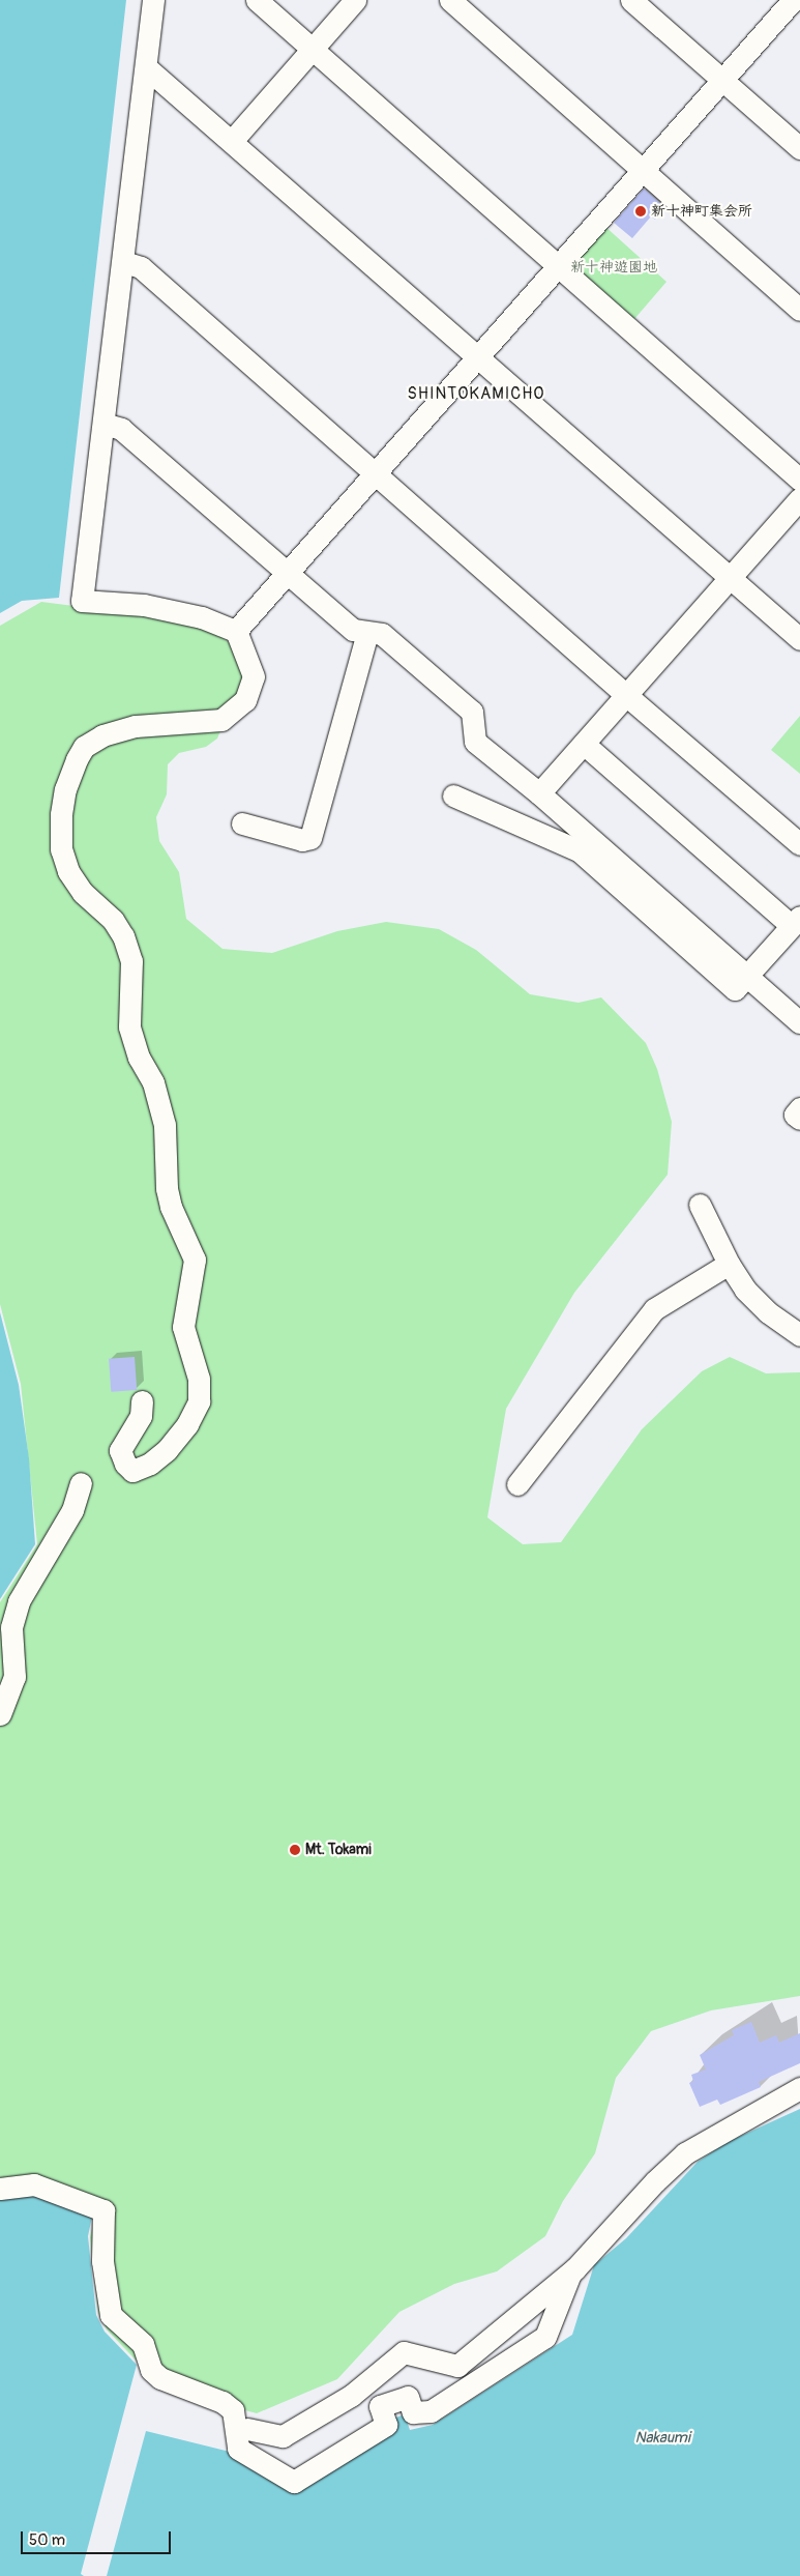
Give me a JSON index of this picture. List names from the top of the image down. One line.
{"districts":["SHINTOKAMICHO"],"water":["Nakaumi"],"parks":["新十神遊園地"],"places":["新十神町集会所","Mt. Tokami"],"scale_bar":"50 m"}
